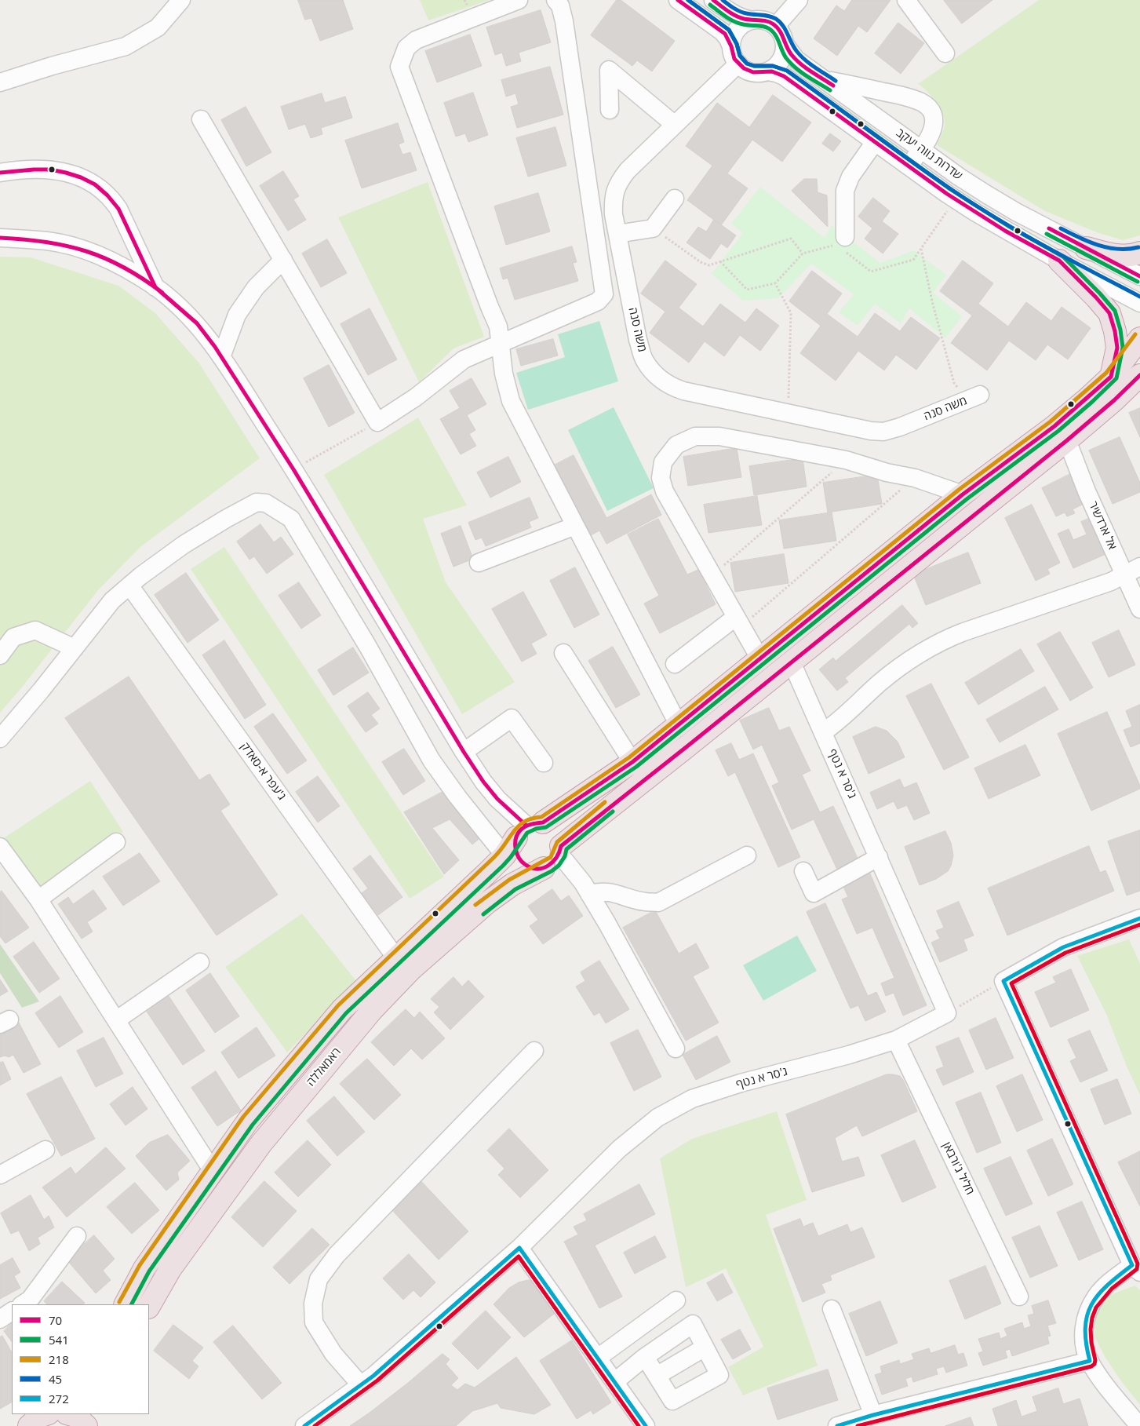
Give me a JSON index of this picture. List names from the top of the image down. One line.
{"streets":{"highway":["ראמאללה"],"street":["שדרות נווה יעקב","משה סנה","אל ארדשיר","ג'עפר א-סאדק","ג'סר א נטף","חליל ג'ורבאן"]},"crossings":[["שדרות נווה יעקב","משה סנה"],["ג'עפר א-סאדק","ראמאללה"],["ג'סר א נטף","חליל ג'ורבאן"]],"lines":["transit line 70","transit line 541","transit line 45","transit line 218","transit line 272"],"legend":["70","541","218","45","272"]}
